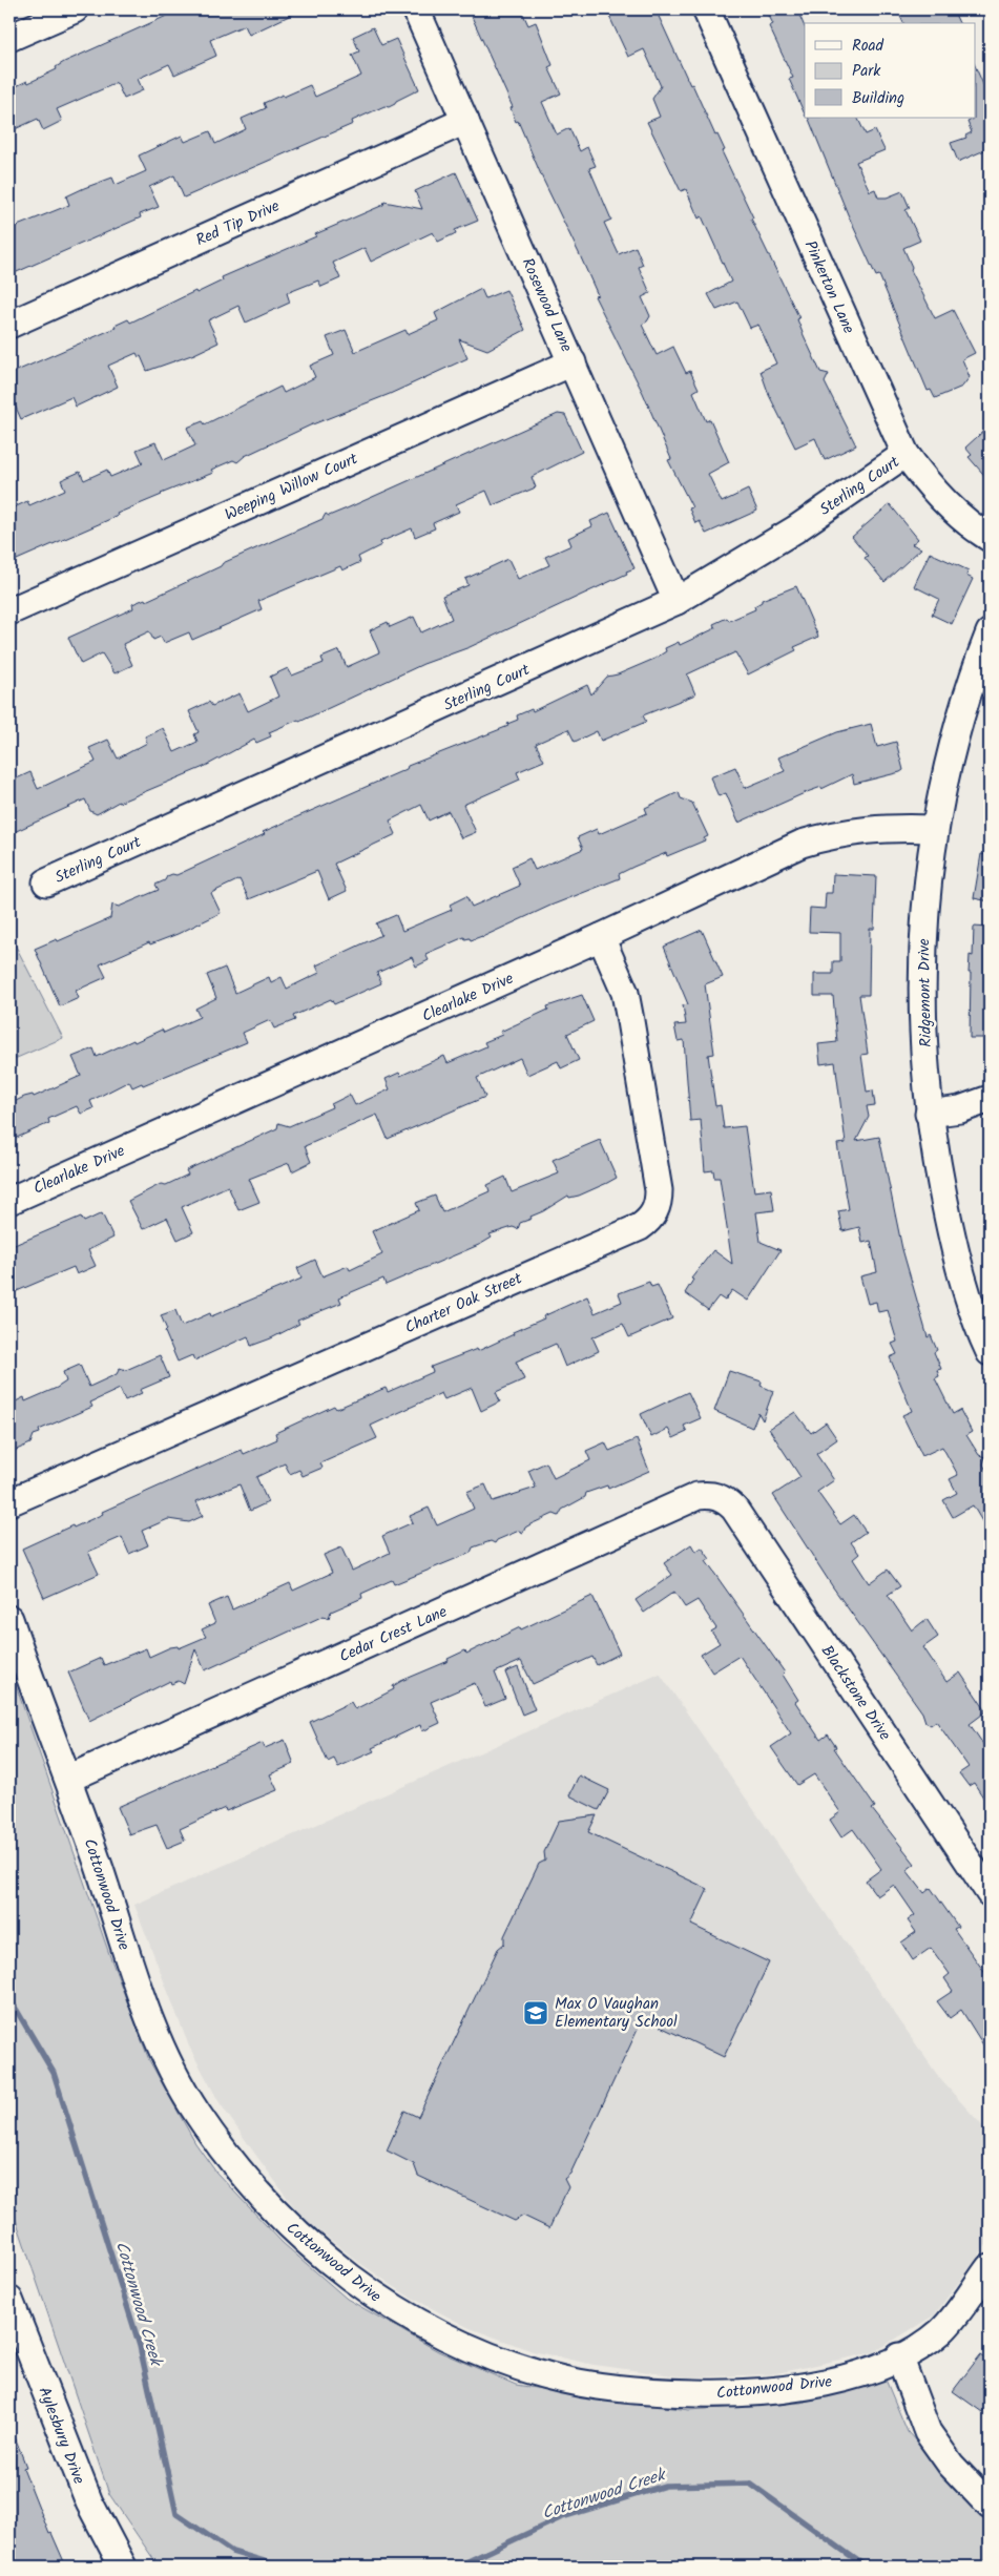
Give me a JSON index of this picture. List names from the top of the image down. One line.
{"streets":{"street":["Red Tip Drive","Pinkerton Lane","Rosewood Lane","Sterling Court","Weeping Willow Court","Ridgemont Drive","Clearlake Drive","Charter Oak Street","Cedar Crest Lane","Blackstone Drive","Cottonwood Drive","Aylesbury Drive"]},"crossings":[["Red Tip Drive","Rosewood Lane"],["Pinkerton Lane","Sterling Court"],["Rosewood Lane","Sterling Court"],["Rosewood Lane","Weeping Willow Court"],["Ridgemont Drive","Clearlake Drive"],["Clearlake Drive","Charter Oak Street"],["Cedar Crest Lane","Blackstone Drive"],["Cedar Crest Lane","Cottonwood Drive"]],"water":["Cottonwood Creek"],"places":{"school or university":["Max O Vaughan Elementary School"]},"legend":["Road","Park","Building"]}
